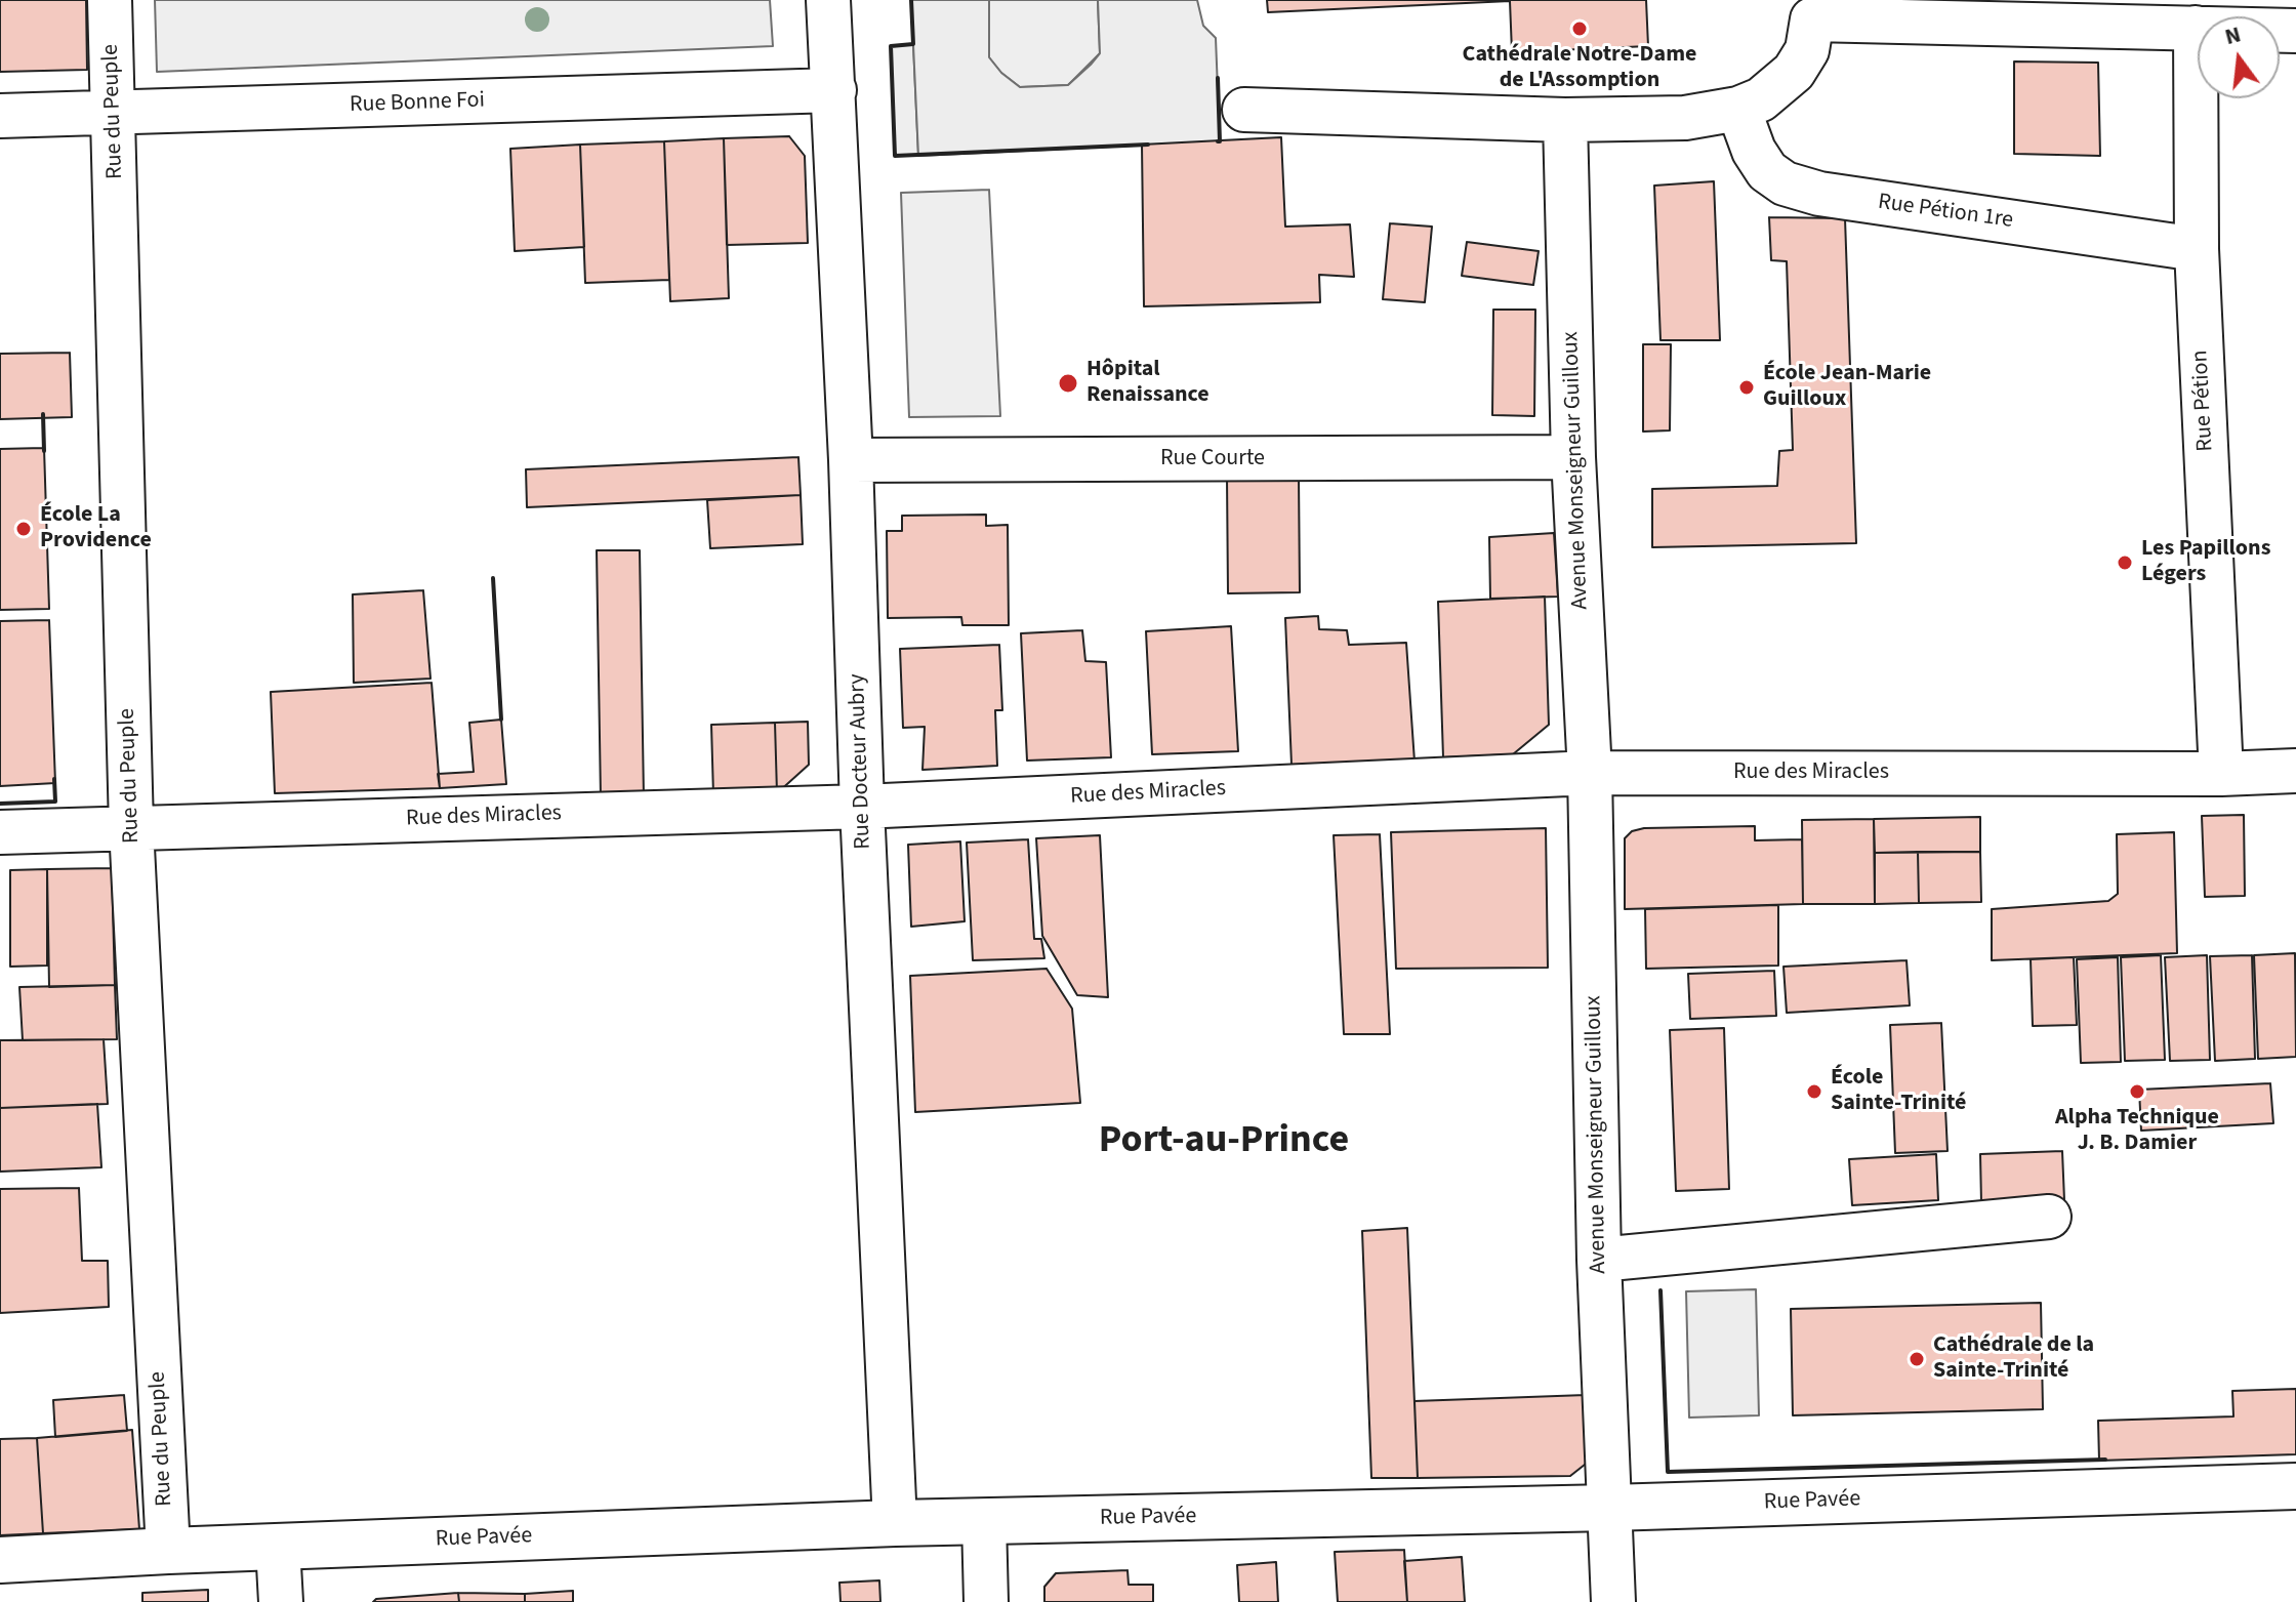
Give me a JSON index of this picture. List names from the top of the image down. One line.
{"streets":{"main road":["Rue Pavée"],"street":["Rue Bonne Foi","Rue du Peuple","Rue Pétion 1re","Rue Pétion","Rue Courte","Avenue Monseigneur Guilloux","Rue Docteur Aubry","Rue des Miracles"]},"crossings":[["Rue Bonne Foi","Rue du Peuple"],["Rue Bonne Foi","Rue Docteur Aubry"],["Rue du Peuple","Rue des Miracles"],["Rue du Peuple","Rue Pavée"],["Rue Pétion 1re","Rue Pétion"],["Rue Pétion","Rue des Miracles"],["Rue Courte","Avenue Monseigneur Guilloux"],["Rue Courte","Rue Docteur Aubry"],["Avenue Monseigneur Guilloux","Rue des Miracles"],["Avenue Monseigneur Guilloux","Rue Pavée"],["Rue Docteur Aubry","Rue des Miracles"],["Rue Docteur Aubry","Rue Pavée"]],"districts":["Port-au-Prince"],"places":["Cathédrale Notre-Dame de L'Assomption","Hôpital Renaissance","École Jean-Marie Guilloux","École La Providence","Les Papillons Légers","École Sainte-Trinité","Alpha Technique J. B. Damier","Cathédrale de la Sainte-Trinité"],"north":"top"}
